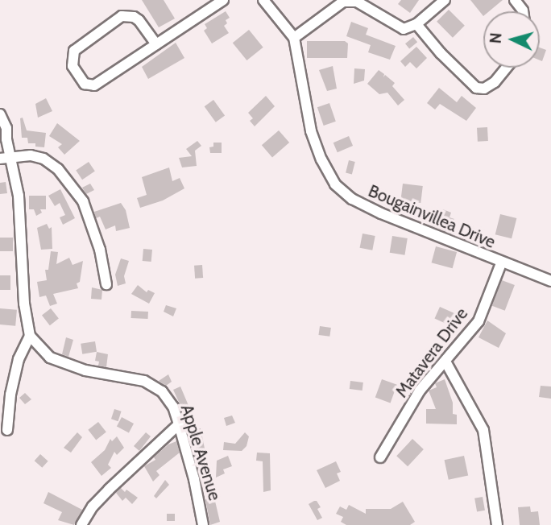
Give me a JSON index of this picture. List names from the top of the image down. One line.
{"streets":{"street":["Bougainvillea Drive","Matavera Drive","Apple Avenue"]},"crossings":[["Bougainvillea Drive","Matavera Drive"]],"north":"left"}
